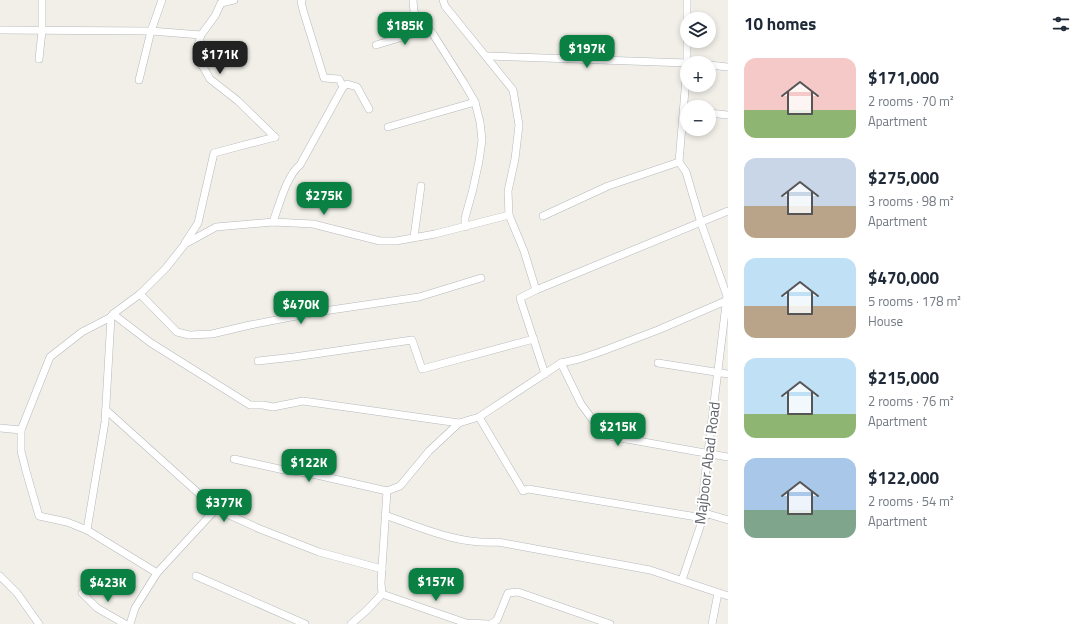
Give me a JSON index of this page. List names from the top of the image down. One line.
{"streets":{"street":["Majboor Abad Road"]},"page":{"heading":"10 homes","map_buttons":["+","−"],"price":["$185K","$197K","$171K","$275K","$470K","$215K","$122K","$377K","$157K","$423K"],"list":[{"name":"$171,000","note":"2 rooms · 70 m² · Apartment"},{"name":"$275,000","note":"3 rooms · 98 m² · Apartment"},{"name":"$470,000","note":"5 rooms · 178 m² · House"},{"name":"$215,000","note":"2 rooms · 76 m² · Apartment"},{"name":"$122,000","note":"2 rooms · 54 m² · Apartment"}]}}
